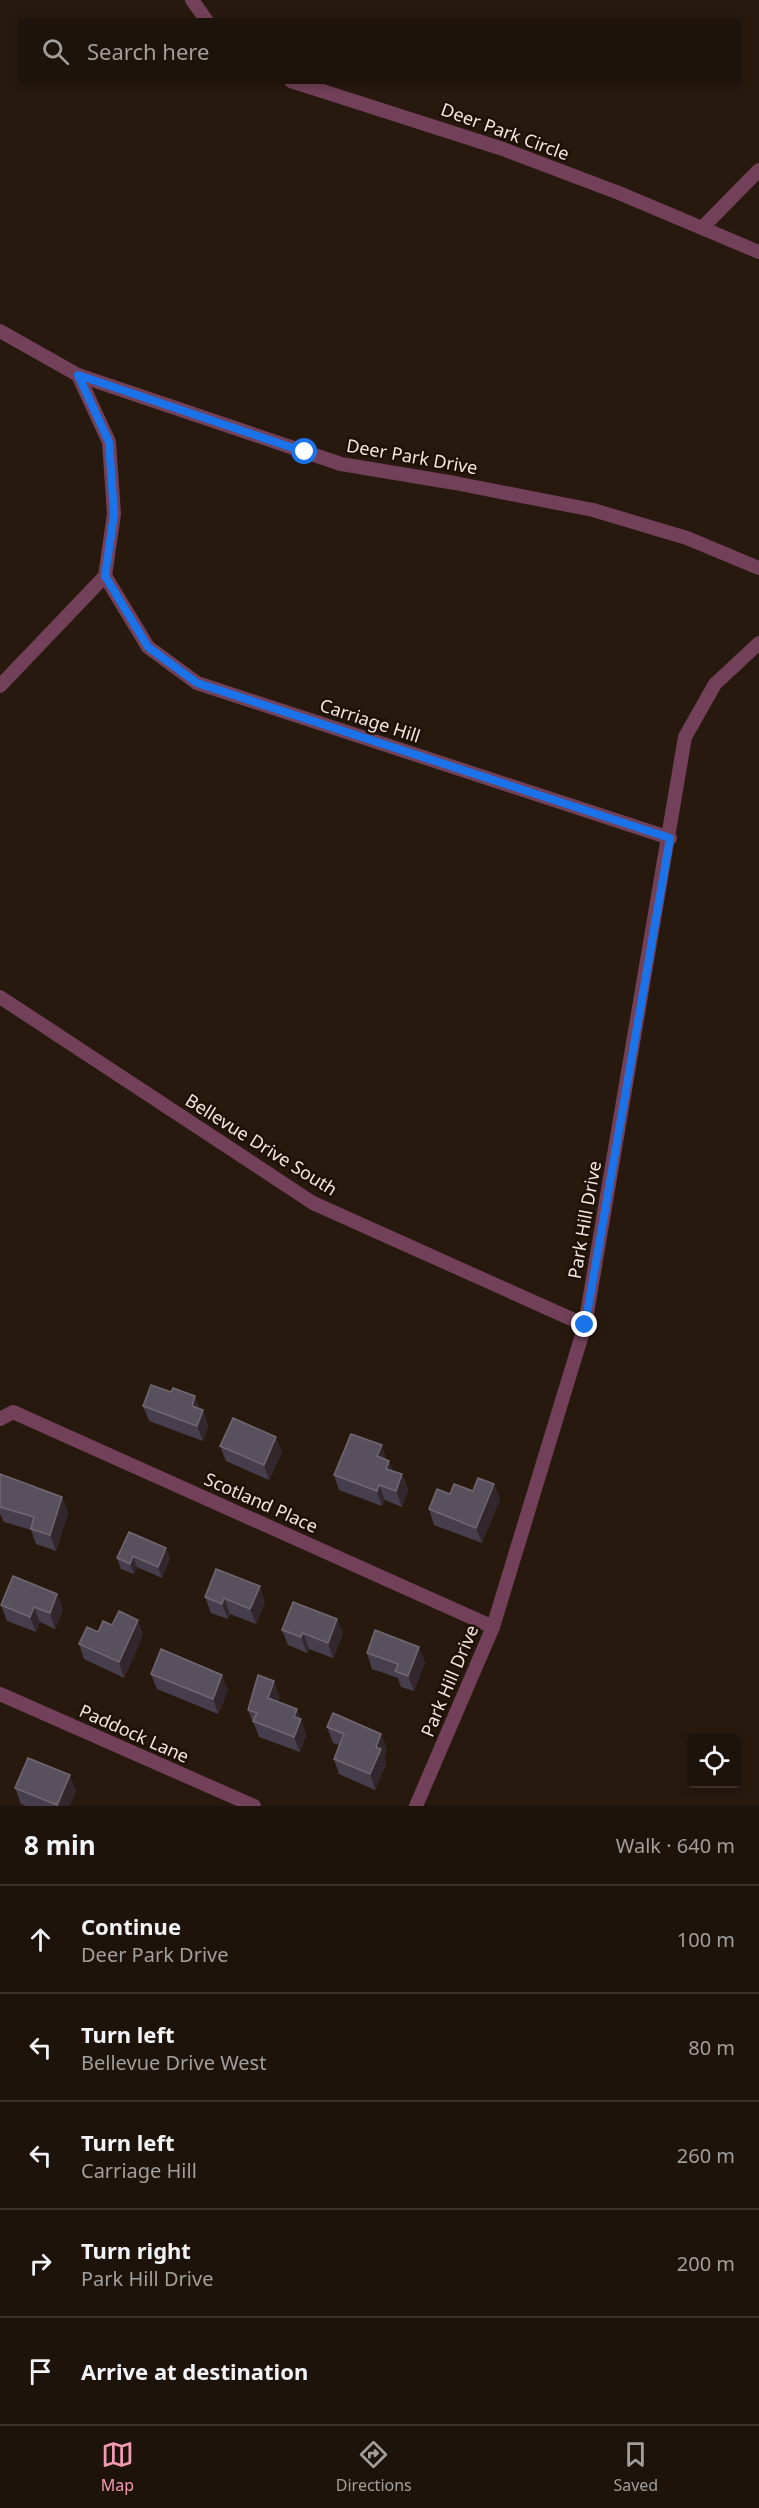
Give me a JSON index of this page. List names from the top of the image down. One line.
{"streets":{"street":["Deer Park Circle","Deer Park Drive","Carriage Hill","Bellevue Drive South","Park Hill Drive","Scotland Place","Paddock Lane"]},"crossings":[["Carriage Hill","Park Hill Drive"],["Bellevue Drive South","Park Hill Drive"],["Park Hill Drive","Scotland Place"]],"page":{"search":"Search here","heading":["8 min","Walk · 640 m"],"list":[["Continue","Deer Park Drive","100 m"],["Turn left","Bellevue Drive West","80 m"],["Turn left","Carriage Hill","260 m"],["Turn right","Park Hill Drive","200 m"],"Arrive at destination"],"nav":["Map","Directions","Saved"]}}
